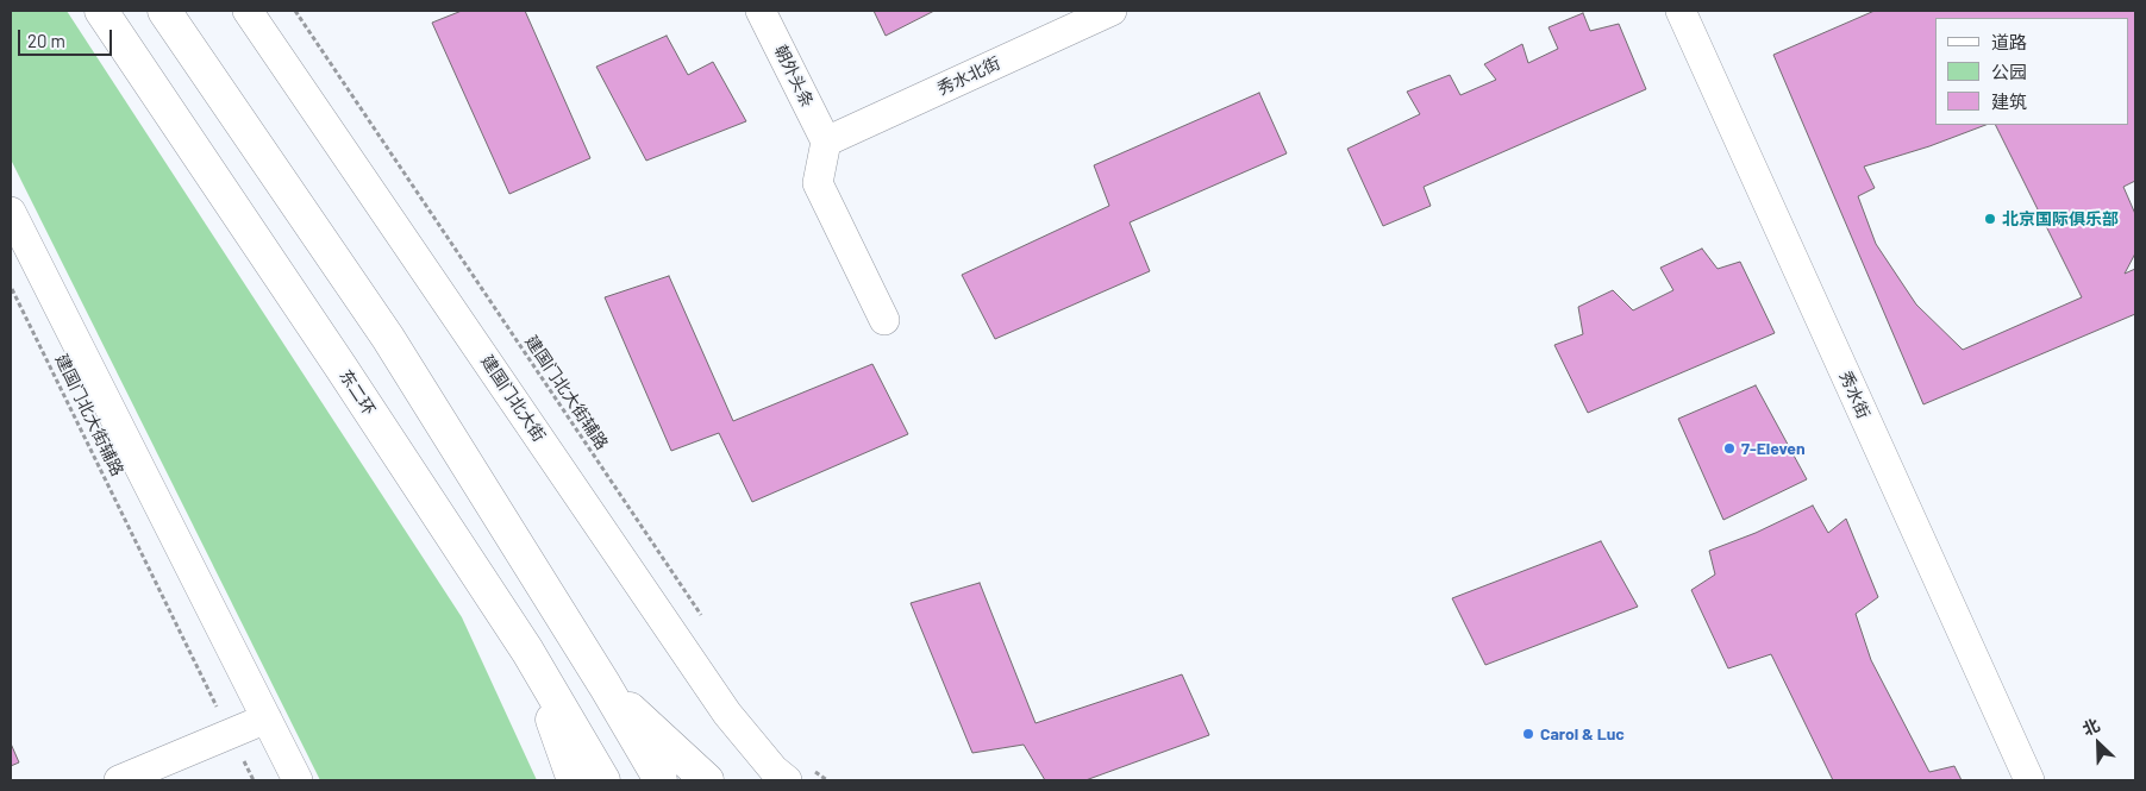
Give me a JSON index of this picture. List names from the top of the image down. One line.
{"streets":{"highway":["东二环"],"street":["朝外头条","秀水北街","秀水街","建国门北大街"],"path":["建国门北大街辅路"]},"crossings":[["朝外头条","秀水北街"]],"places":["北京国际俱乐部","7-Eleven","Carol & Luc"],"legend":["道路","公园","建筑"],"scale_bar":"20 m","north":"top left"}
